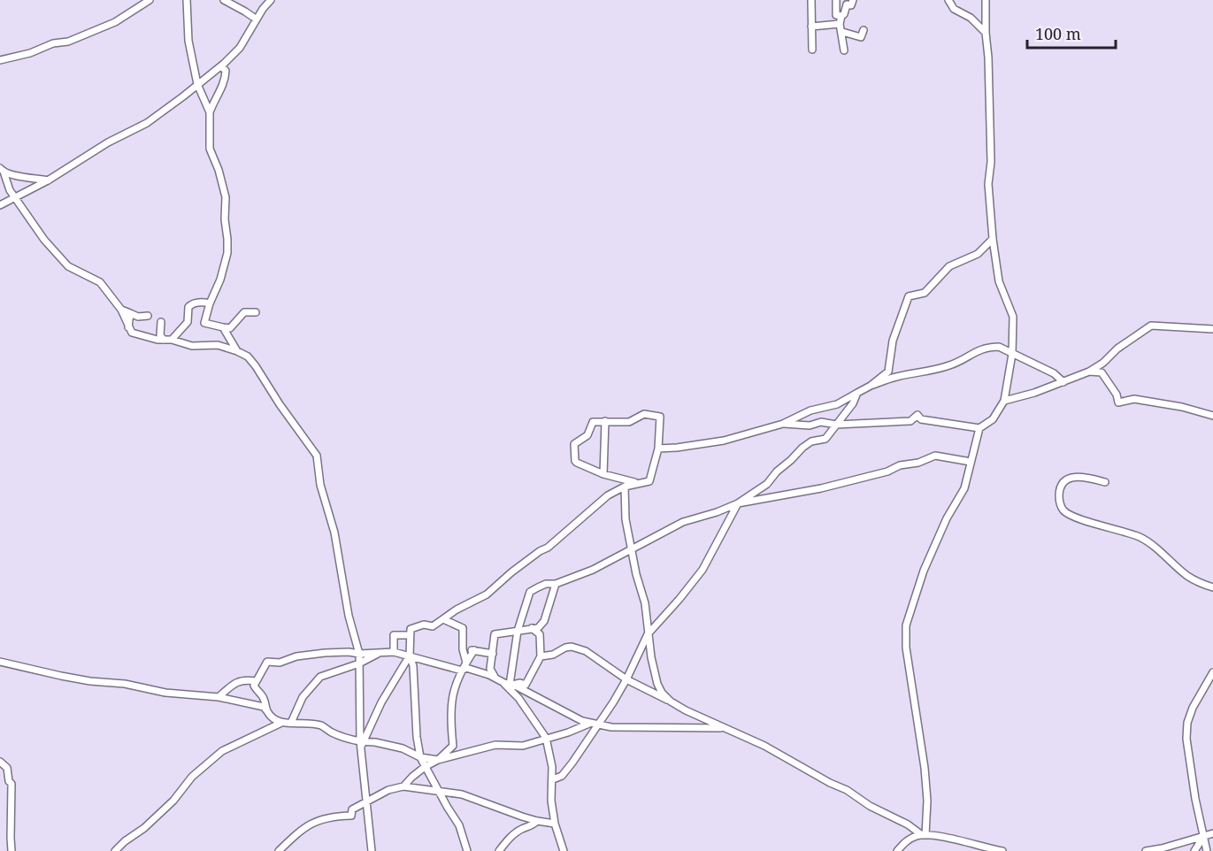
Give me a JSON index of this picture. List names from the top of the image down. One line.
{"scale_bar":"100 m"}
